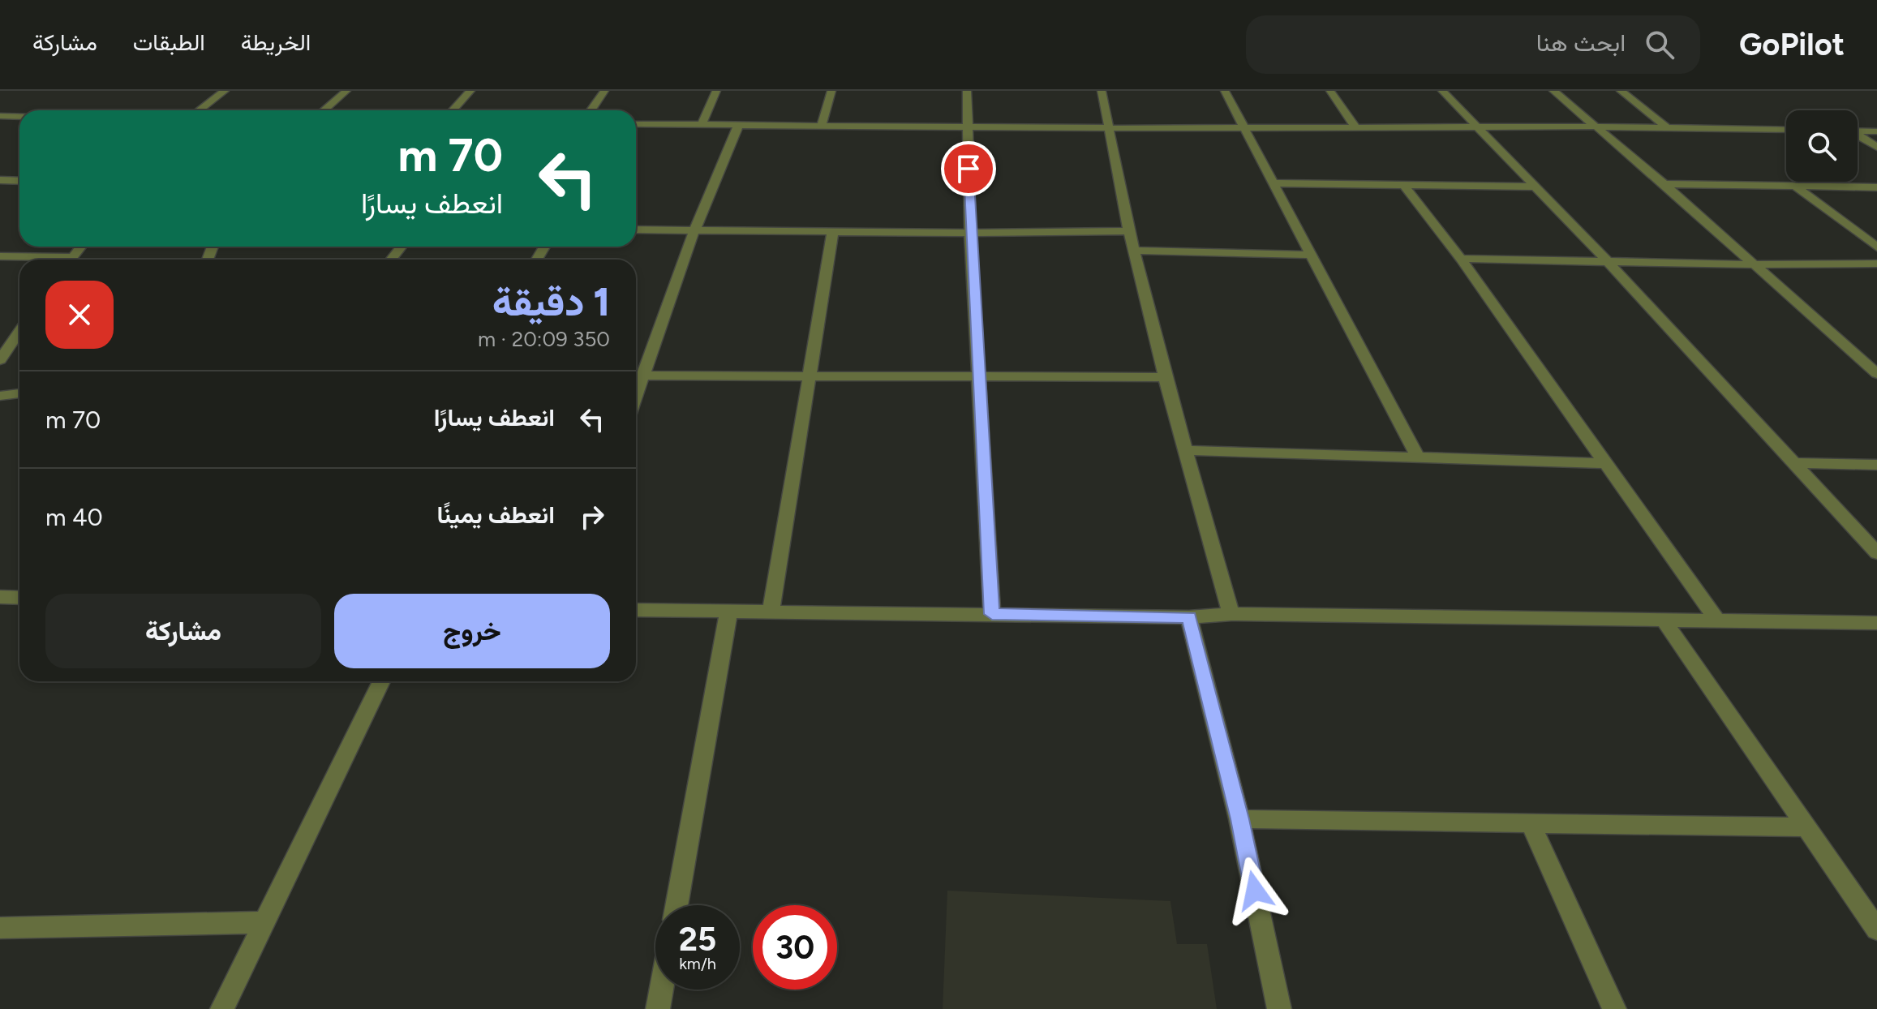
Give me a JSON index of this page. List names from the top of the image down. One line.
{"page":{"header":"GoPilot","search":"ابحث هنا","nav":["الخريطة","الطبقات","مشاركة"],"turn":["70 m","انعطف يسارًا"],"heading":["1 دقيقة","350 m · 20:09"],"list":[{"name":"انعطف يسارًا","value":"70 m"},{"name":"انعطف يمينًا","value":"40 m"}],"buttons":["خروج","مشاركة"],"speed":"25 km/h","limit":"30"}}
